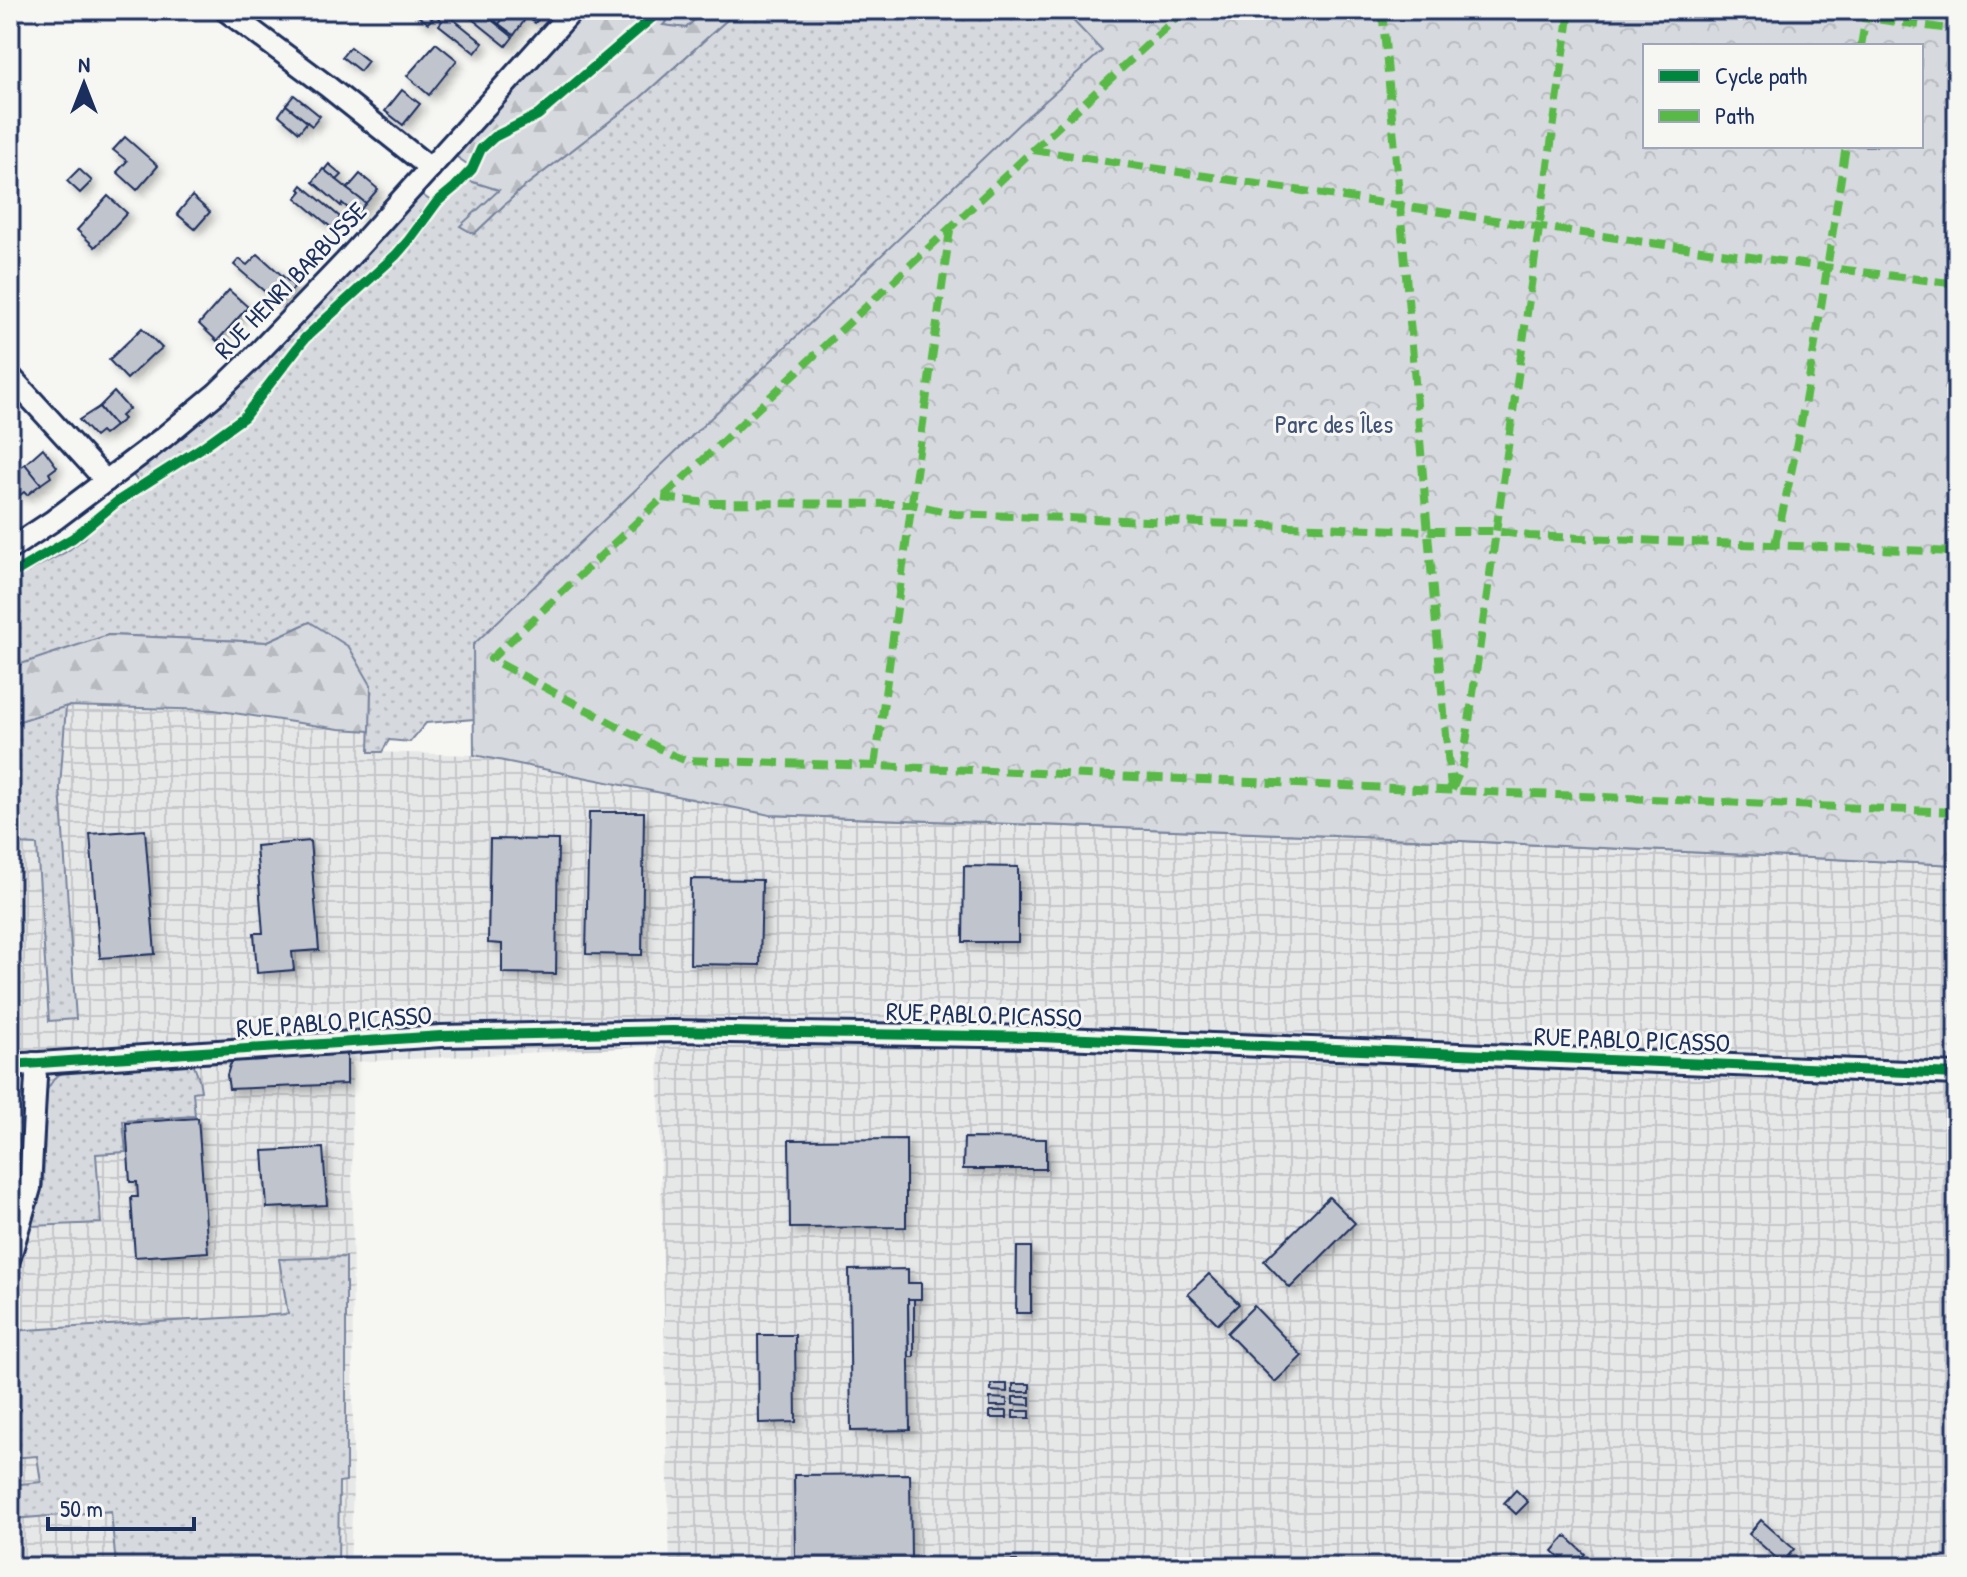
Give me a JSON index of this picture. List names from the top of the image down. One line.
{"streets":{"street":["RUE HENRI BARBUSSE","RUE PABLO PICASSO"]},"parks":["Parc des Îles"],"legend":["Cycle path","Path"],"scale_bar":"50 m","north":"top"}
